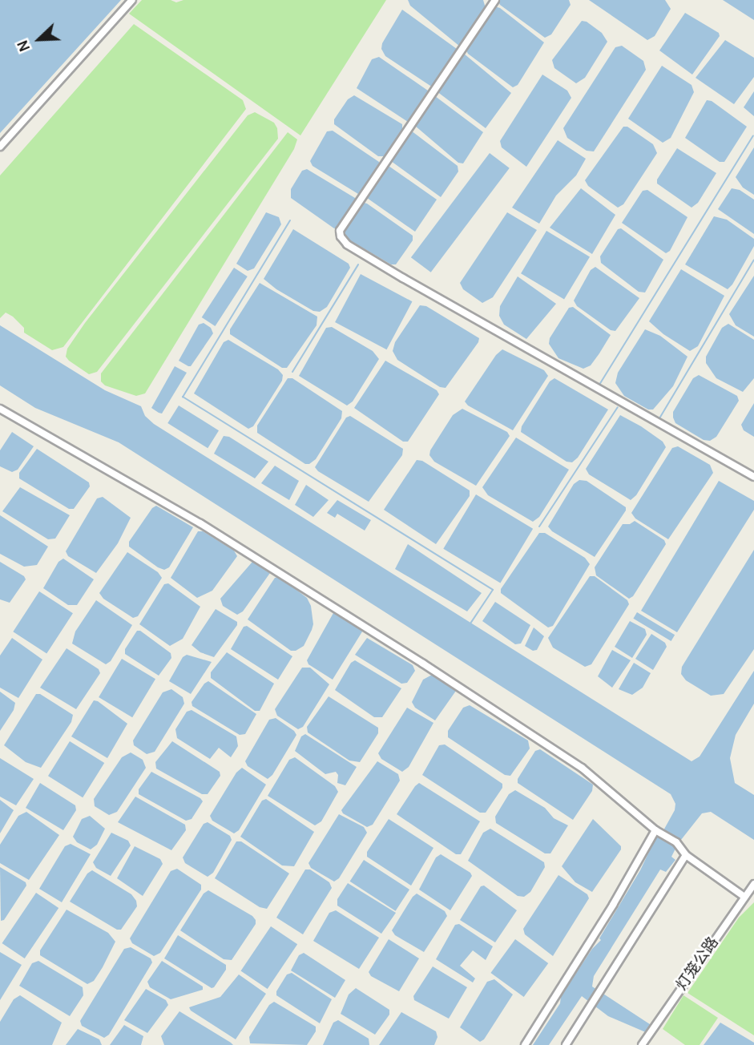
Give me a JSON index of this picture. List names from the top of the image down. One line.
{"streets":{"street":["灯笼公路"]},"north":"bottom left"}
